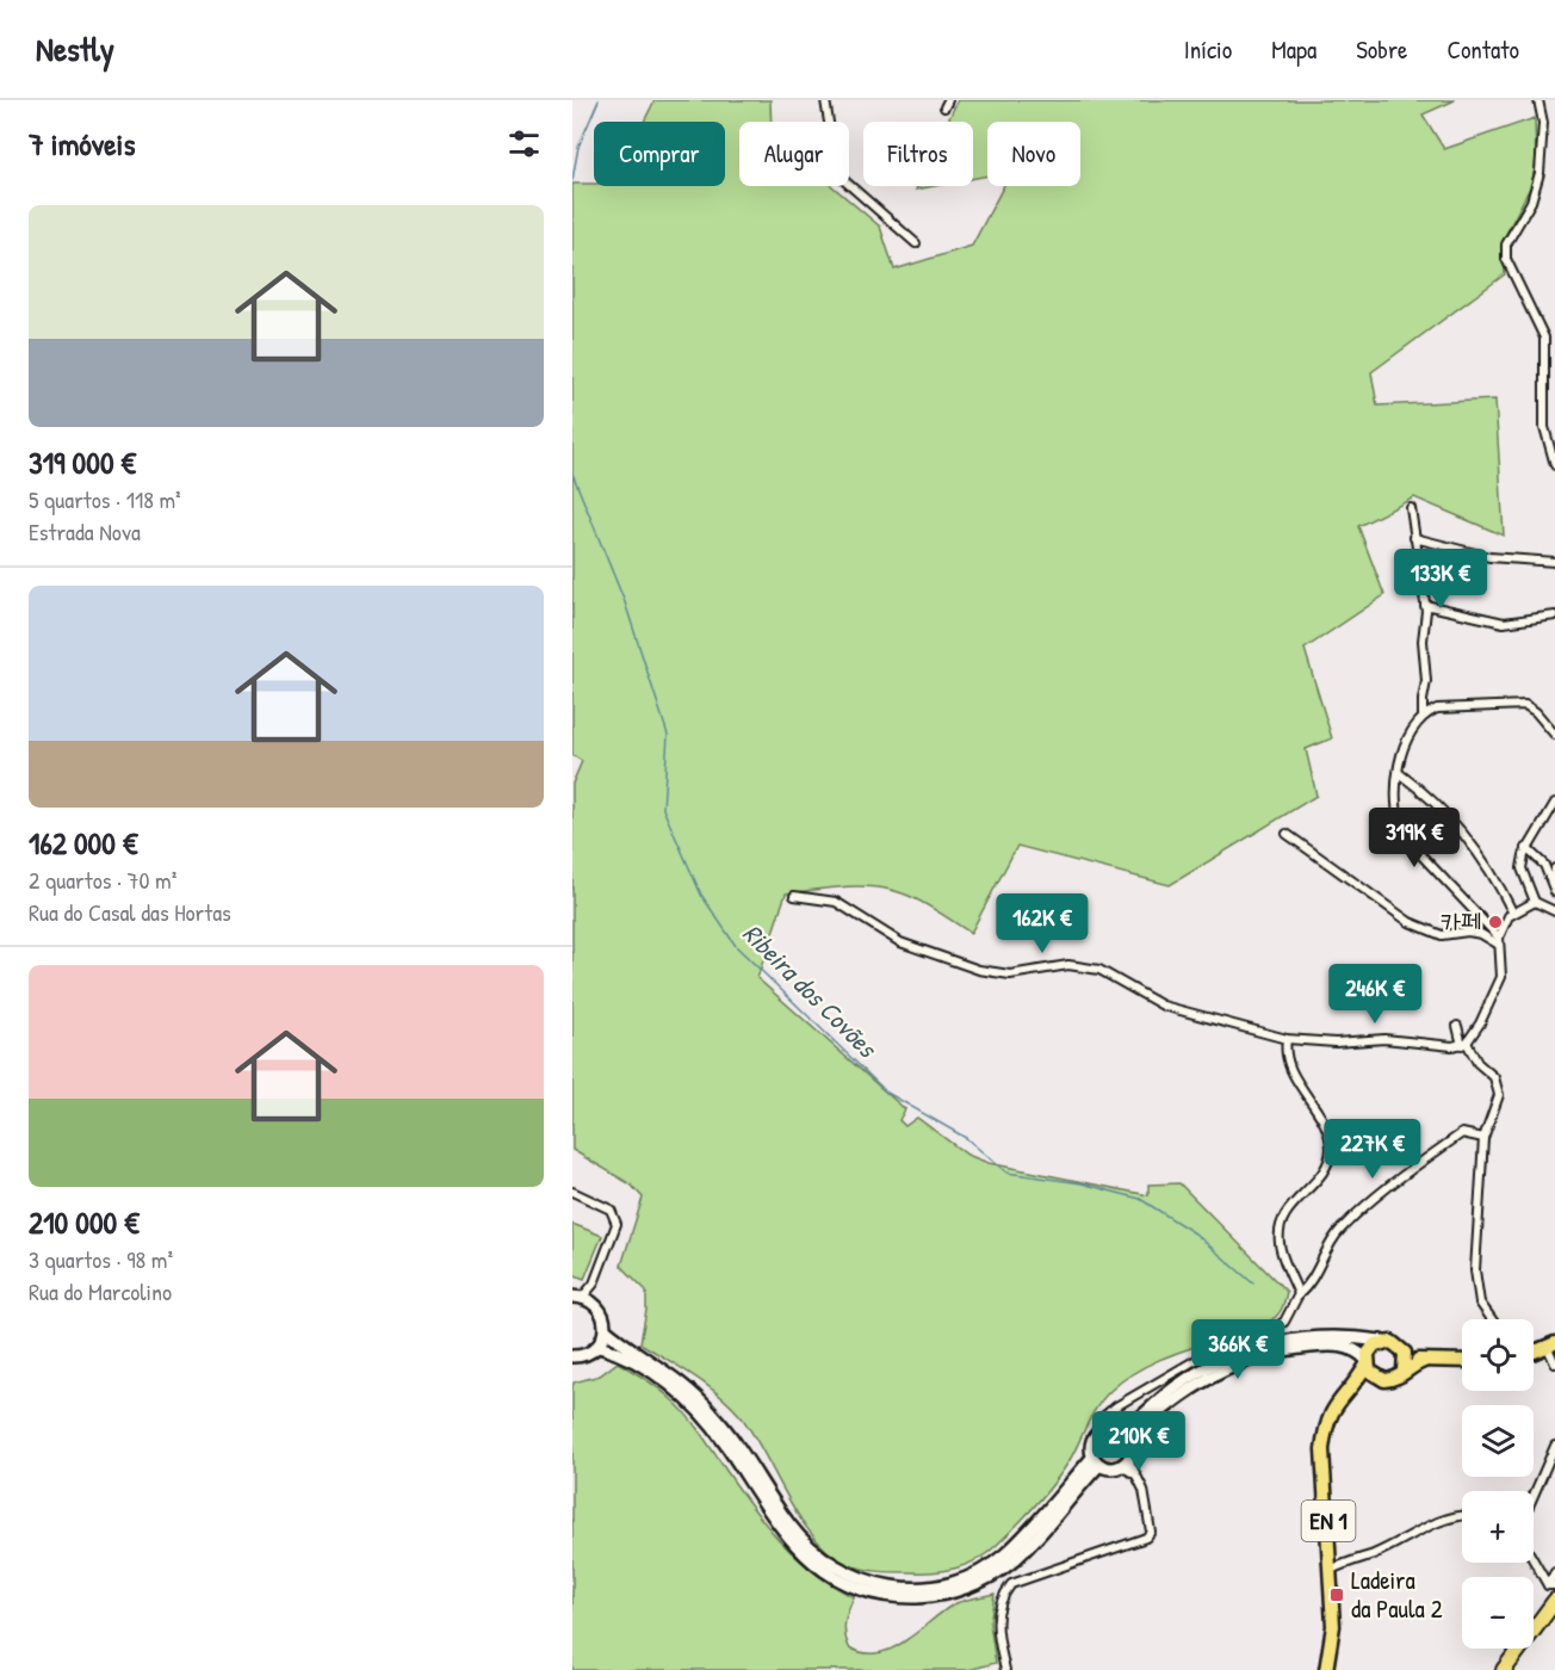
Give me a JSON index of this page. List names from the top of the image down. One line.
{"streets":{"main road":["EN 1"]},"water":["Ribeira dos Covões"],"places":{"other":["카페"],"transit":["Ladeira da Paula 2"]},"page":{"header":"Nestly","nav":["Início","Mapa","Sobre","Contato"],"heading":"7 imóveis","chip":["Comprar","Alugar","Filtros","Novo"],"list":[{"name":"319 000 €","note":"5 quartos · 118 m² · Estrada Nova"},{"name":"162 000 €","note":"2 quartos · 70 m² · Rua do Casal das Hortas"},{"name":"210 000 €","note":"3 quartos · 98 m² · Rua do Marcolino"}],"price":["133K €","319K €","162K €","246K €","227K €","366K €","210K €"],"map_buttons":["+","−"]}}
